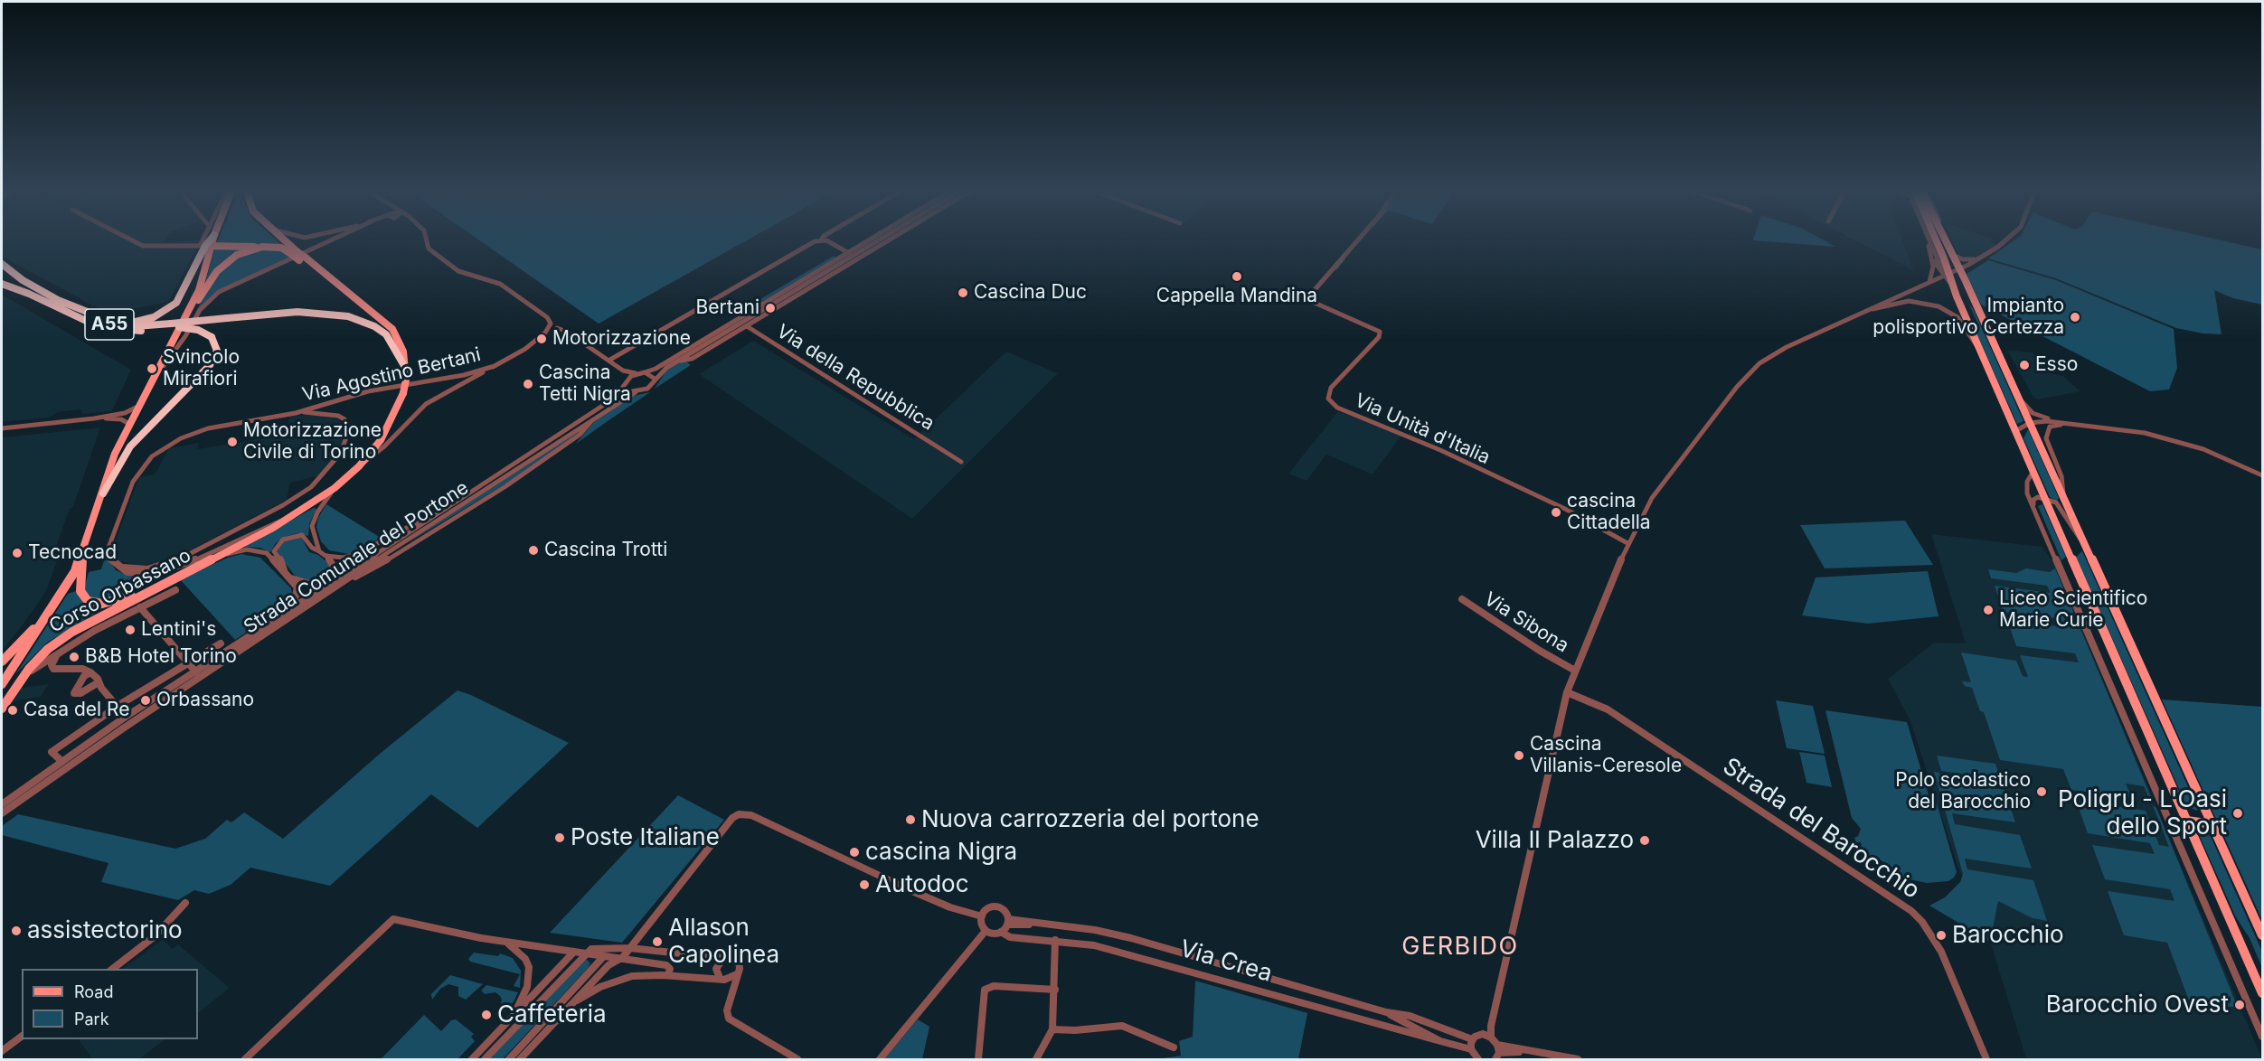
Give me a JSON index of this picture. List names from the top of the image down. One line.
{"streets":{"highway":["A55"],"main road":["Corso Orbassano"],"street":["Via Agostino Bertani","Via della Repubblica","Via Unità d'Italia","Strada Comunale del Portone","Via Sibona","Strada del Barocchio","Via Crea"]},"crossings":[["Via Agostino Bertani","Corso Orbassano"]],"districts":["GERBIDO"],"places":["Cappella Mandina","Cascina Duc","Bertani","Impianto polisportivo Certezza","Motorizzazione","Esso","Svincolo Mirafiori","Cascina Tetti Nigra","Motorizzazione Civile di Torino","cascina Cittadella","Cascina Trotti","Tecnocad","Liceo Scientifico Marie Curie","Lentini's","B&B Hotel Torino","Orbassano","Casa del Re","Cascina Villanis-Ceresole","Polo scolastico del Barocchio","Poligru - L'Oasi dello Sport","Nuova carrozzeria del portone","Poste Italiane","Villa Il Palazzo","cascina Nigra","Autodoc","assistectorino","Barocchio","Allason Capolinea","Barocchio Ovest","Caffeteria"],"legend":["Road","Park"]}
